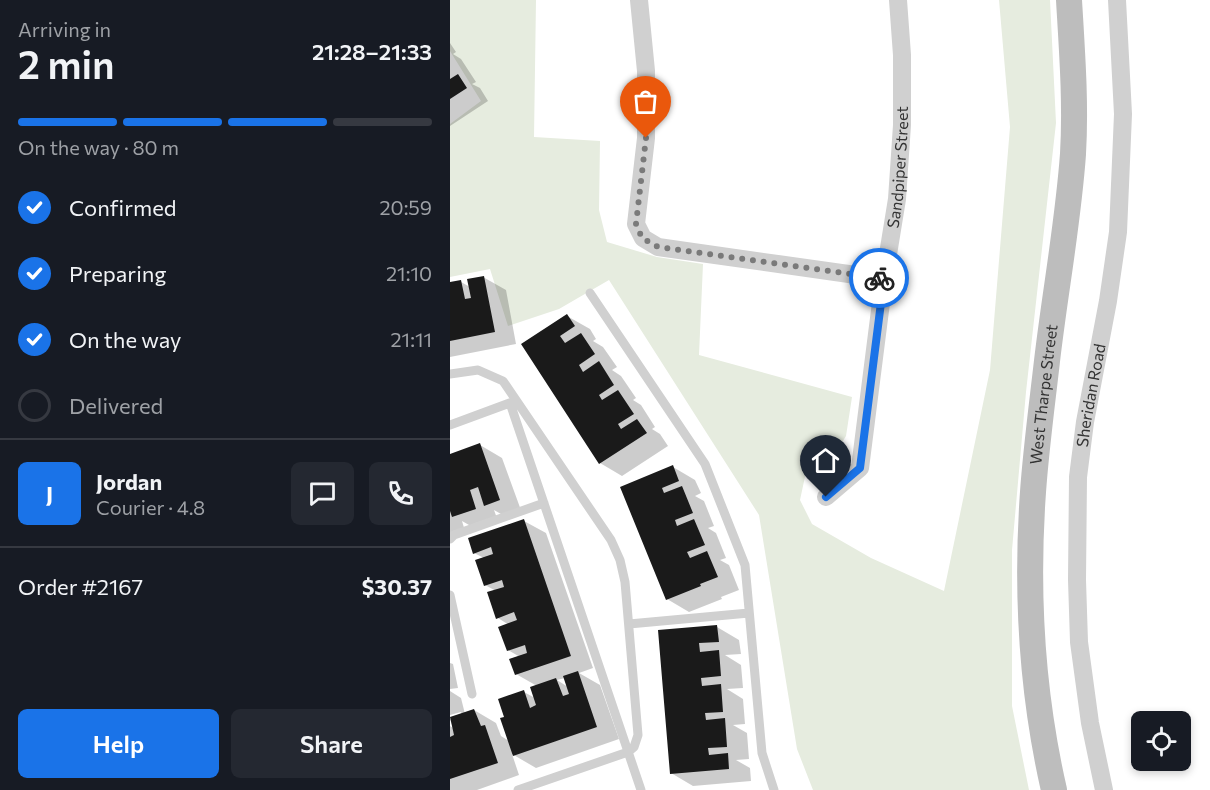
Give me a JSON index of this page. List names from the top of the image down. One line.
{"streets":{"main road":["West Tharpe Street"],"street":["Sandpiper Street","Sheridan Road"]},"page":{"heading":["2 min","Arriving in","21:28–21:33"],"panel":["Jordan","Courier · 4.8","Order #2167","$30.37"],"bar":"On the way · 80 m","list":[["Confirmed","20:59"],["Preparing","21:10"],["On the way","21:11"],"Delivered"],"round":"J","buttons":["Help","Share"]}}
